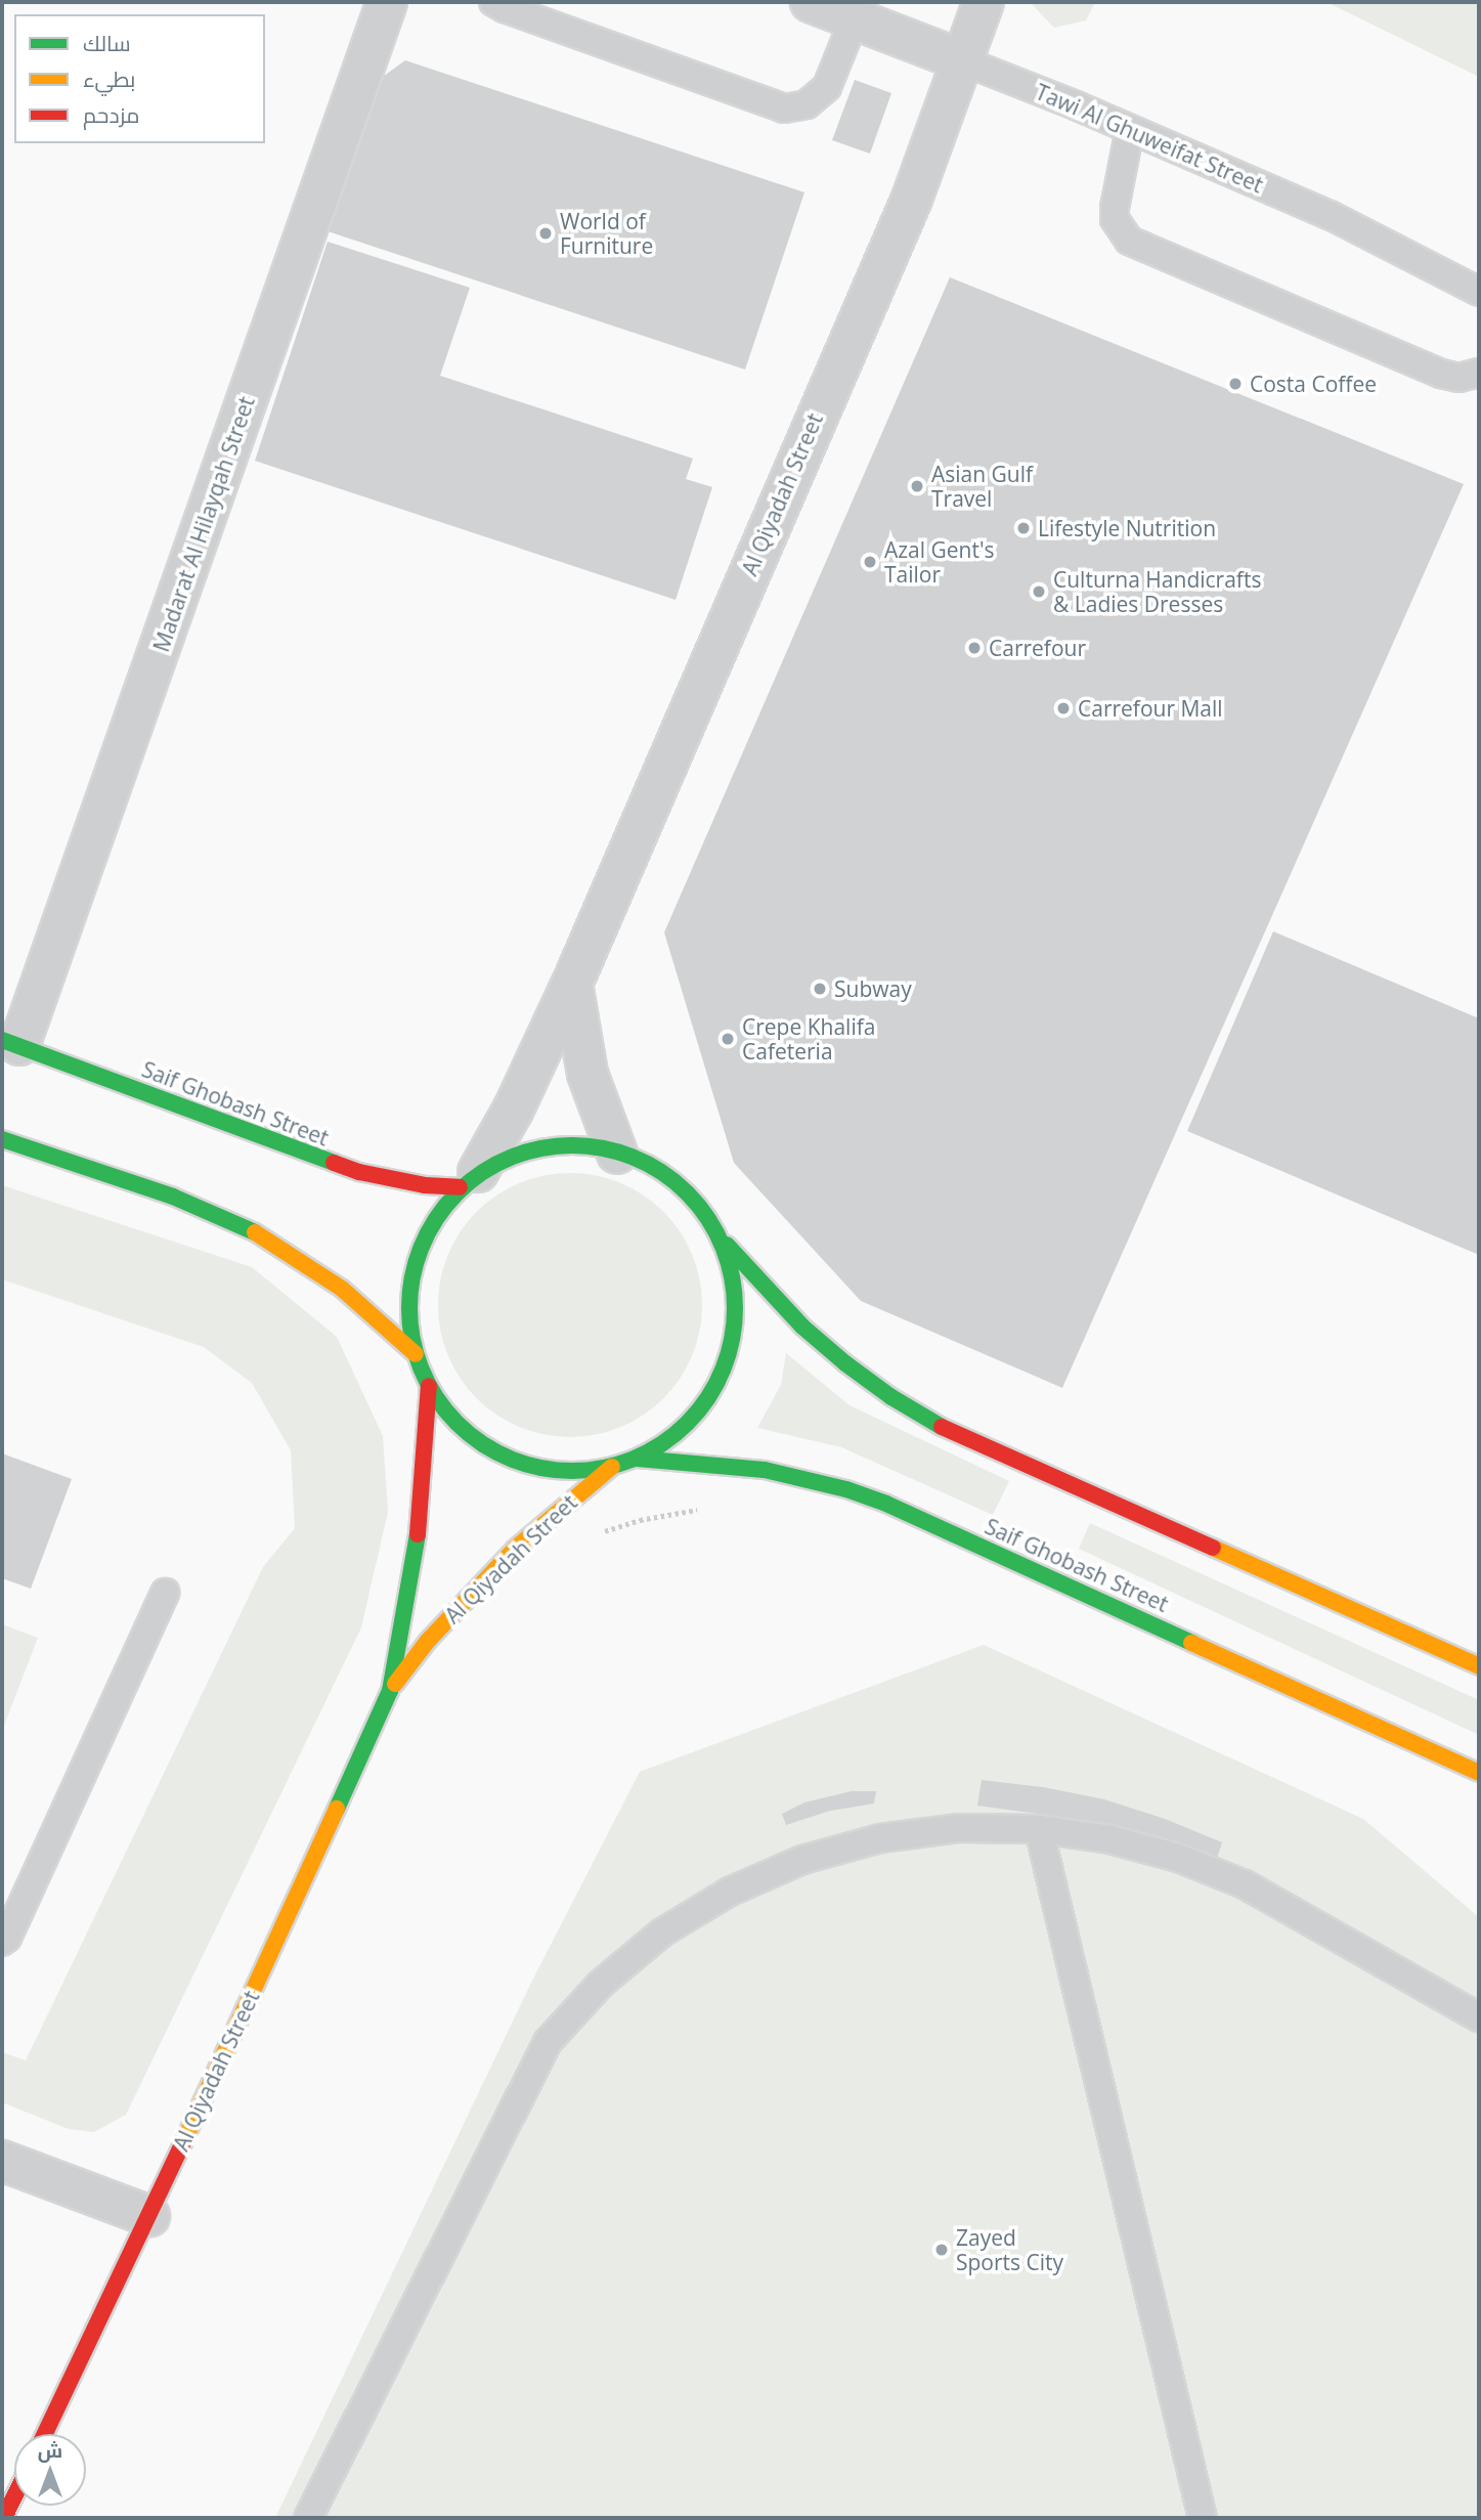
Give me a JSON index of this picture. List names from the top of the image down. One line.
{"streets":{"street":["Tawi Al Ghuweifat Street","Al Qiyadah Street","Madarat Al Hilayqah Street","Saif Ghobash Street"]},"crossings":[["Tawi Al Ghuweifat Street","Al Qiyadah Street"],["Al Qiyadah Street","Saif Ghobash Street"],["Madarat Al Hilayqah Street","Saif Ghobash Street"]],"places":["World of Furniture","Costa Coffee","Asian Gulf Travel","Lifestyle Nutrition","Azal Gent's Tailor","Culturna Handicrafts & Ladies Dresses","Carrefour","Carrefour Mall","Subway","Crepe Khalifa Cafeteria","Zayed Sports City"],"legend":["سالك","بطيء","مزدحم"],"north":"top"}
